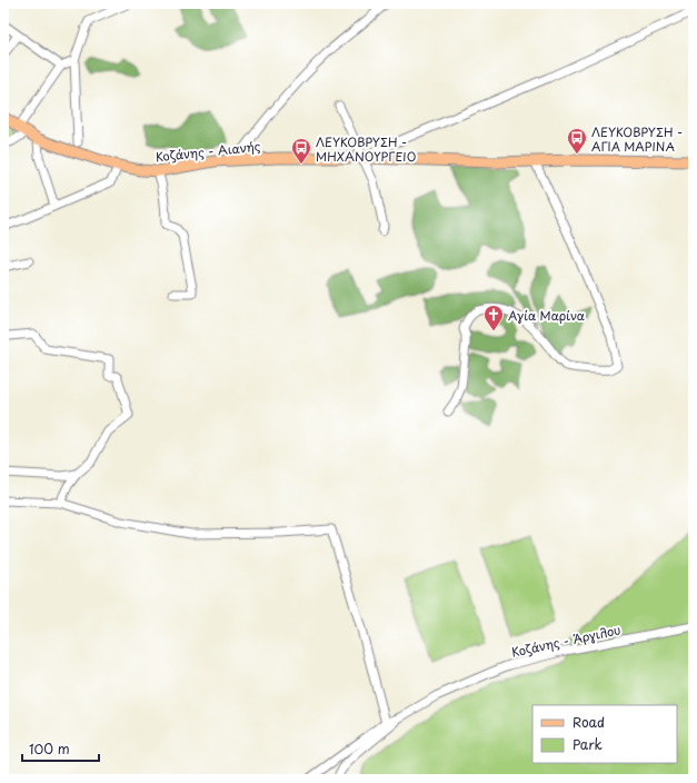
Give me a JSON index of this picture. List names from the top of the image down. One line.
{"streets":{"main road":["Κοζάνης - Αιανής"],"street":["Κοζάνης - Άργιλου"]},"places":{"bus stop":["ΛΕΥΚΟΒΡΥΣΗ - ΑΓΙΑ ΜΑΡΙΝΑ","ΛΕΥΚΟΒΡΥΣΗ - ΜΗΧΑΝΟΥΡΓΕΙΟ"],"church":["Αγία Μαρίνα"]},"legend":["Road","Park"],"scale_bar":"100 m"}
